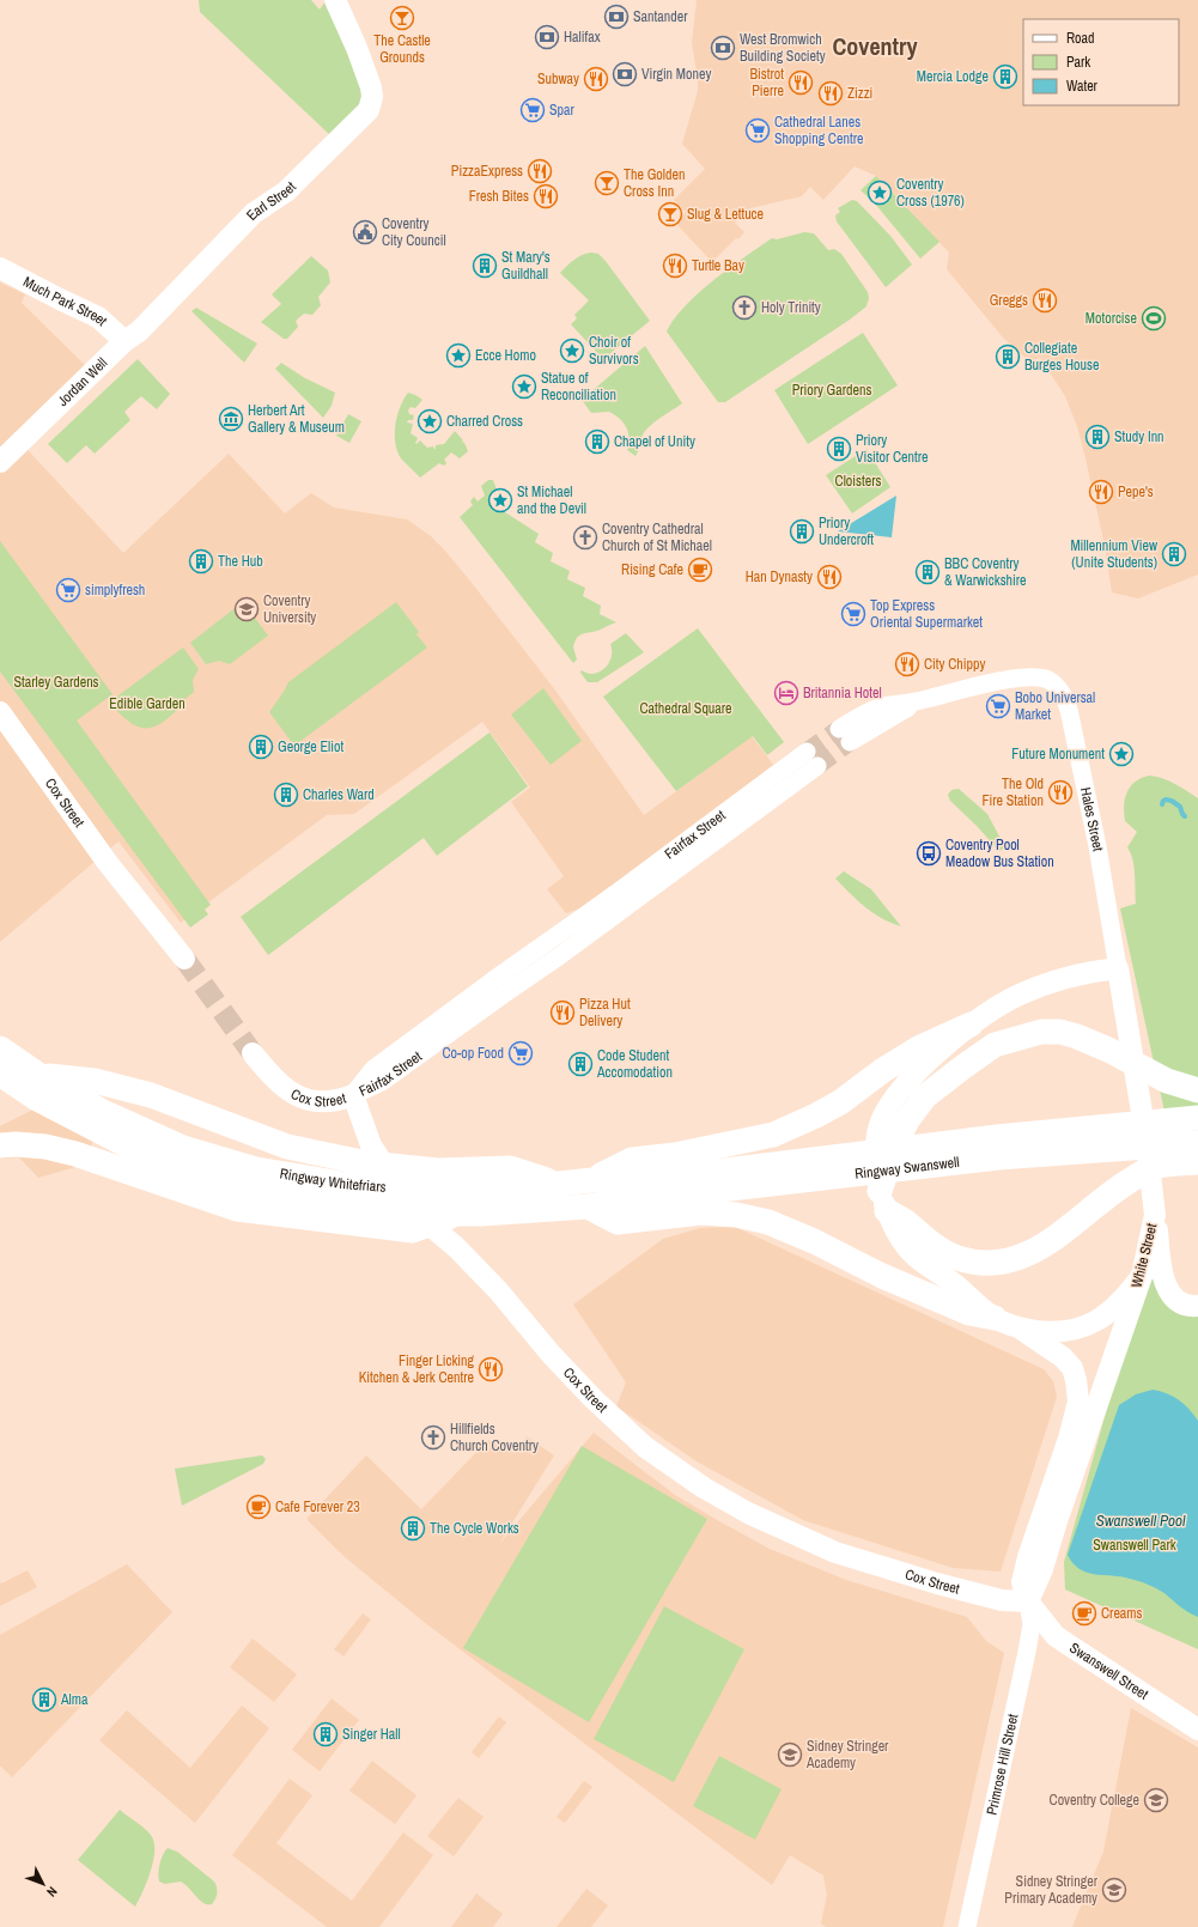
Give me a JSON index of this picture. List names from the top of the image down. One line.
{"streets":{"highway":["Ringway Swanswell","Ringway Whitefriars"],"main road":["Earl Street","Much Park Street","Jordan Well","Cox Street","White Street","Swanswell Street"],"street":["Hales Street","Fairfax Street","Primrose Hill Street"]},"crossings":[["Earl Street","Jordan Well"],["Much Park Street","Jordan Well"],["Cox Street","Fairfax Street"],["Cox Street","White Street"],["Cox Street","Swanswell Street"],["Cox Street","Primrose Hill Street"],["Hales Street","White Street"],["Ringway Swanswell","Ringway Whitefriars"],["White Street","Swanswell Street"],["White Street","Primrose Hill Street"],["Swanswell Street","Primrose Hill Street"]],"districts":["Coventry"],"water":["Swanswell Pool"],"parks":["Priory Gardens","Cloisters","Starley Gardens","Edible Garden","Cathedral Square","Swanswell Park"],"places":{"bank":["Santander","Halifax","West Bromwich Building Society","Virgin Money"],"bar":["The Castle Grounds","The Golden Cross Inn","Slug & Lettuce"],"building":["Mercia Lodge","St Mary's Guildhall","Collegiate Burges House","Study Inn","Chapel of Unity","Priory Visitor Centre","Priory Undercroft","Millennium View (Unite Students)","The Hub","BBC Coventry & Warwickshire","George Eliot","Charles Ward","Code Student Accomodation","The Cycle Works","Alma","Singer Hall"],"restaurant":["Subway","Bistrot Pierre","Zizzi","PizzaExpress","Fresh Bites","Turtle Bay","Greggs","Pepe's","Han Dynasty","City Chippy","The Old Fire Station","Pizza Hut Delivery","Finger Licking Kitchen & Jerk Centre"],"supermarket":["Spar","Cathedral Lanes Shopping Centre","simplyfresh","Top Express Oriental Supermarket","Bobo Universal Market","Co-op Food"],"place":["Coventry Cross (1976)","Choir of Survivors","Ecce Homo","Statue of Reconciliation","Charred Cross","St Michael and the Devil","Future Monument"],"public building":["Coventry City Council"],"church":["Holy Trinity","Coventry Cathedral Church of St Michael","Hillfields Church Coventry"],"sports":["Motorcise"],"museum":["Herbert Art Gallery & Museum"],"cafe":["Rising Cafe","Cafe Forever 23","Creams"],"school or university":["Coventry University","Sidney Stringer Academy","Coventry College","Sidney Stringer Primary Academy"],"hotel":["Britannia Hotel"],"bus stop":["Coventry Pool Meadow Bus Station"]},"legend":["Road","Park","Water"],"north":"bottom right"}
